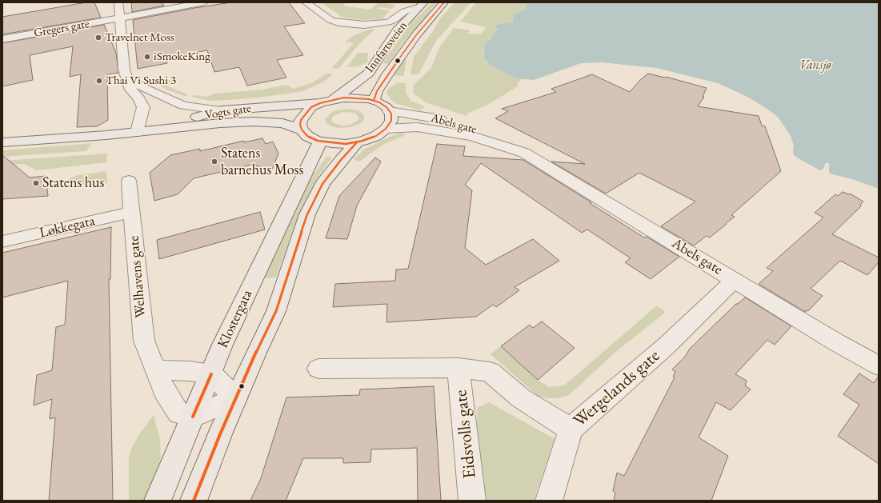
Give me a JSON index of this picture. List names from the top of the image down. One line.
{"streets":{"main road":["Innfartsveien","Vogts gate","Klostergata"],"street":["Gregers gate","Abels gate","Løkkegata","Welhavens gate","Wergelands gate","Eidsvolls gate"]},"crossings":[["Innfartsveien","Vogts gate"],["Vogts gate","Abels gate"],["Vogts gate","Klostergata"],["Abels gate","Wergelands gate"],["Løkkegata","Welhavens gate"],["Welhavens gate","Klostergata"],["Wergelands gate","Eidsvolls gate"]],"water":["Vansjø"],"places":["Travelnet Moss","iSmokeKing","Thai Vi Sushi 3","Statens barnehus Moss","Statens hus"]}
